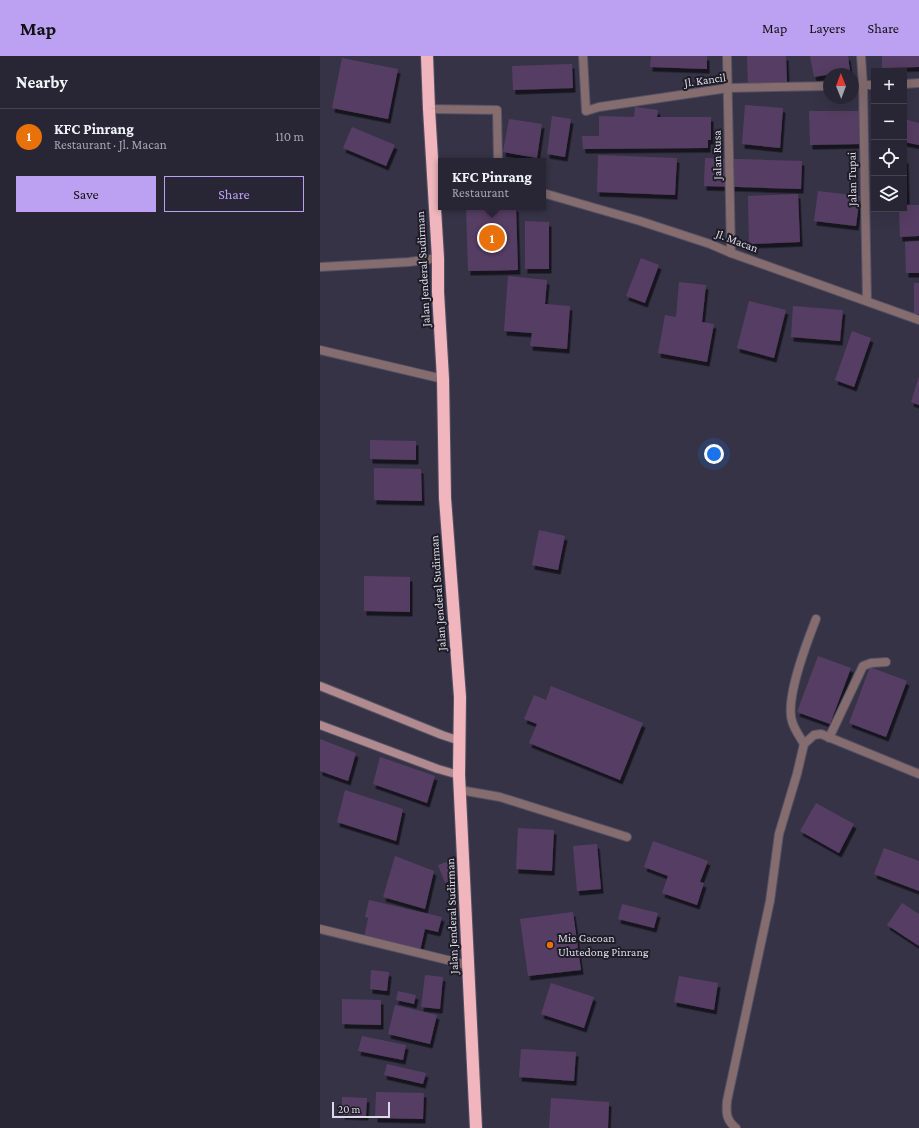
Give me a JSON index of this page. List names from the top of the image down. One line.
{"streets":{"highway":["Jalan Jenderal Sudirman"],"street":["Jl. Kancil","Jalan Rusa","Jalan Tupai","Jl. Macan"]},"crossings":[["Jl. Kancil","Jalan Rusa"],["Jalan Rusa","Jl. Macan"],["Jalan Tupai","Jl. Macan"]],"places":["Mie Gacoan Ulutedong Pinrang"],"scale_bar":"20 m","north":"top","page":{"header":"Map","nav":["Map","Layers","Share"],"heading":"Nearby","map_buttons":["+","−"],"list":[{"mark":"1","name":"KFC Pinrang","note":"Restaurant · Jl. Macan","value":"110 m"}],"popup":["KFC Pinrang","Restaurant"],"buttons":["Save","Share"],"pins":"1","scale":"20 m"}}
